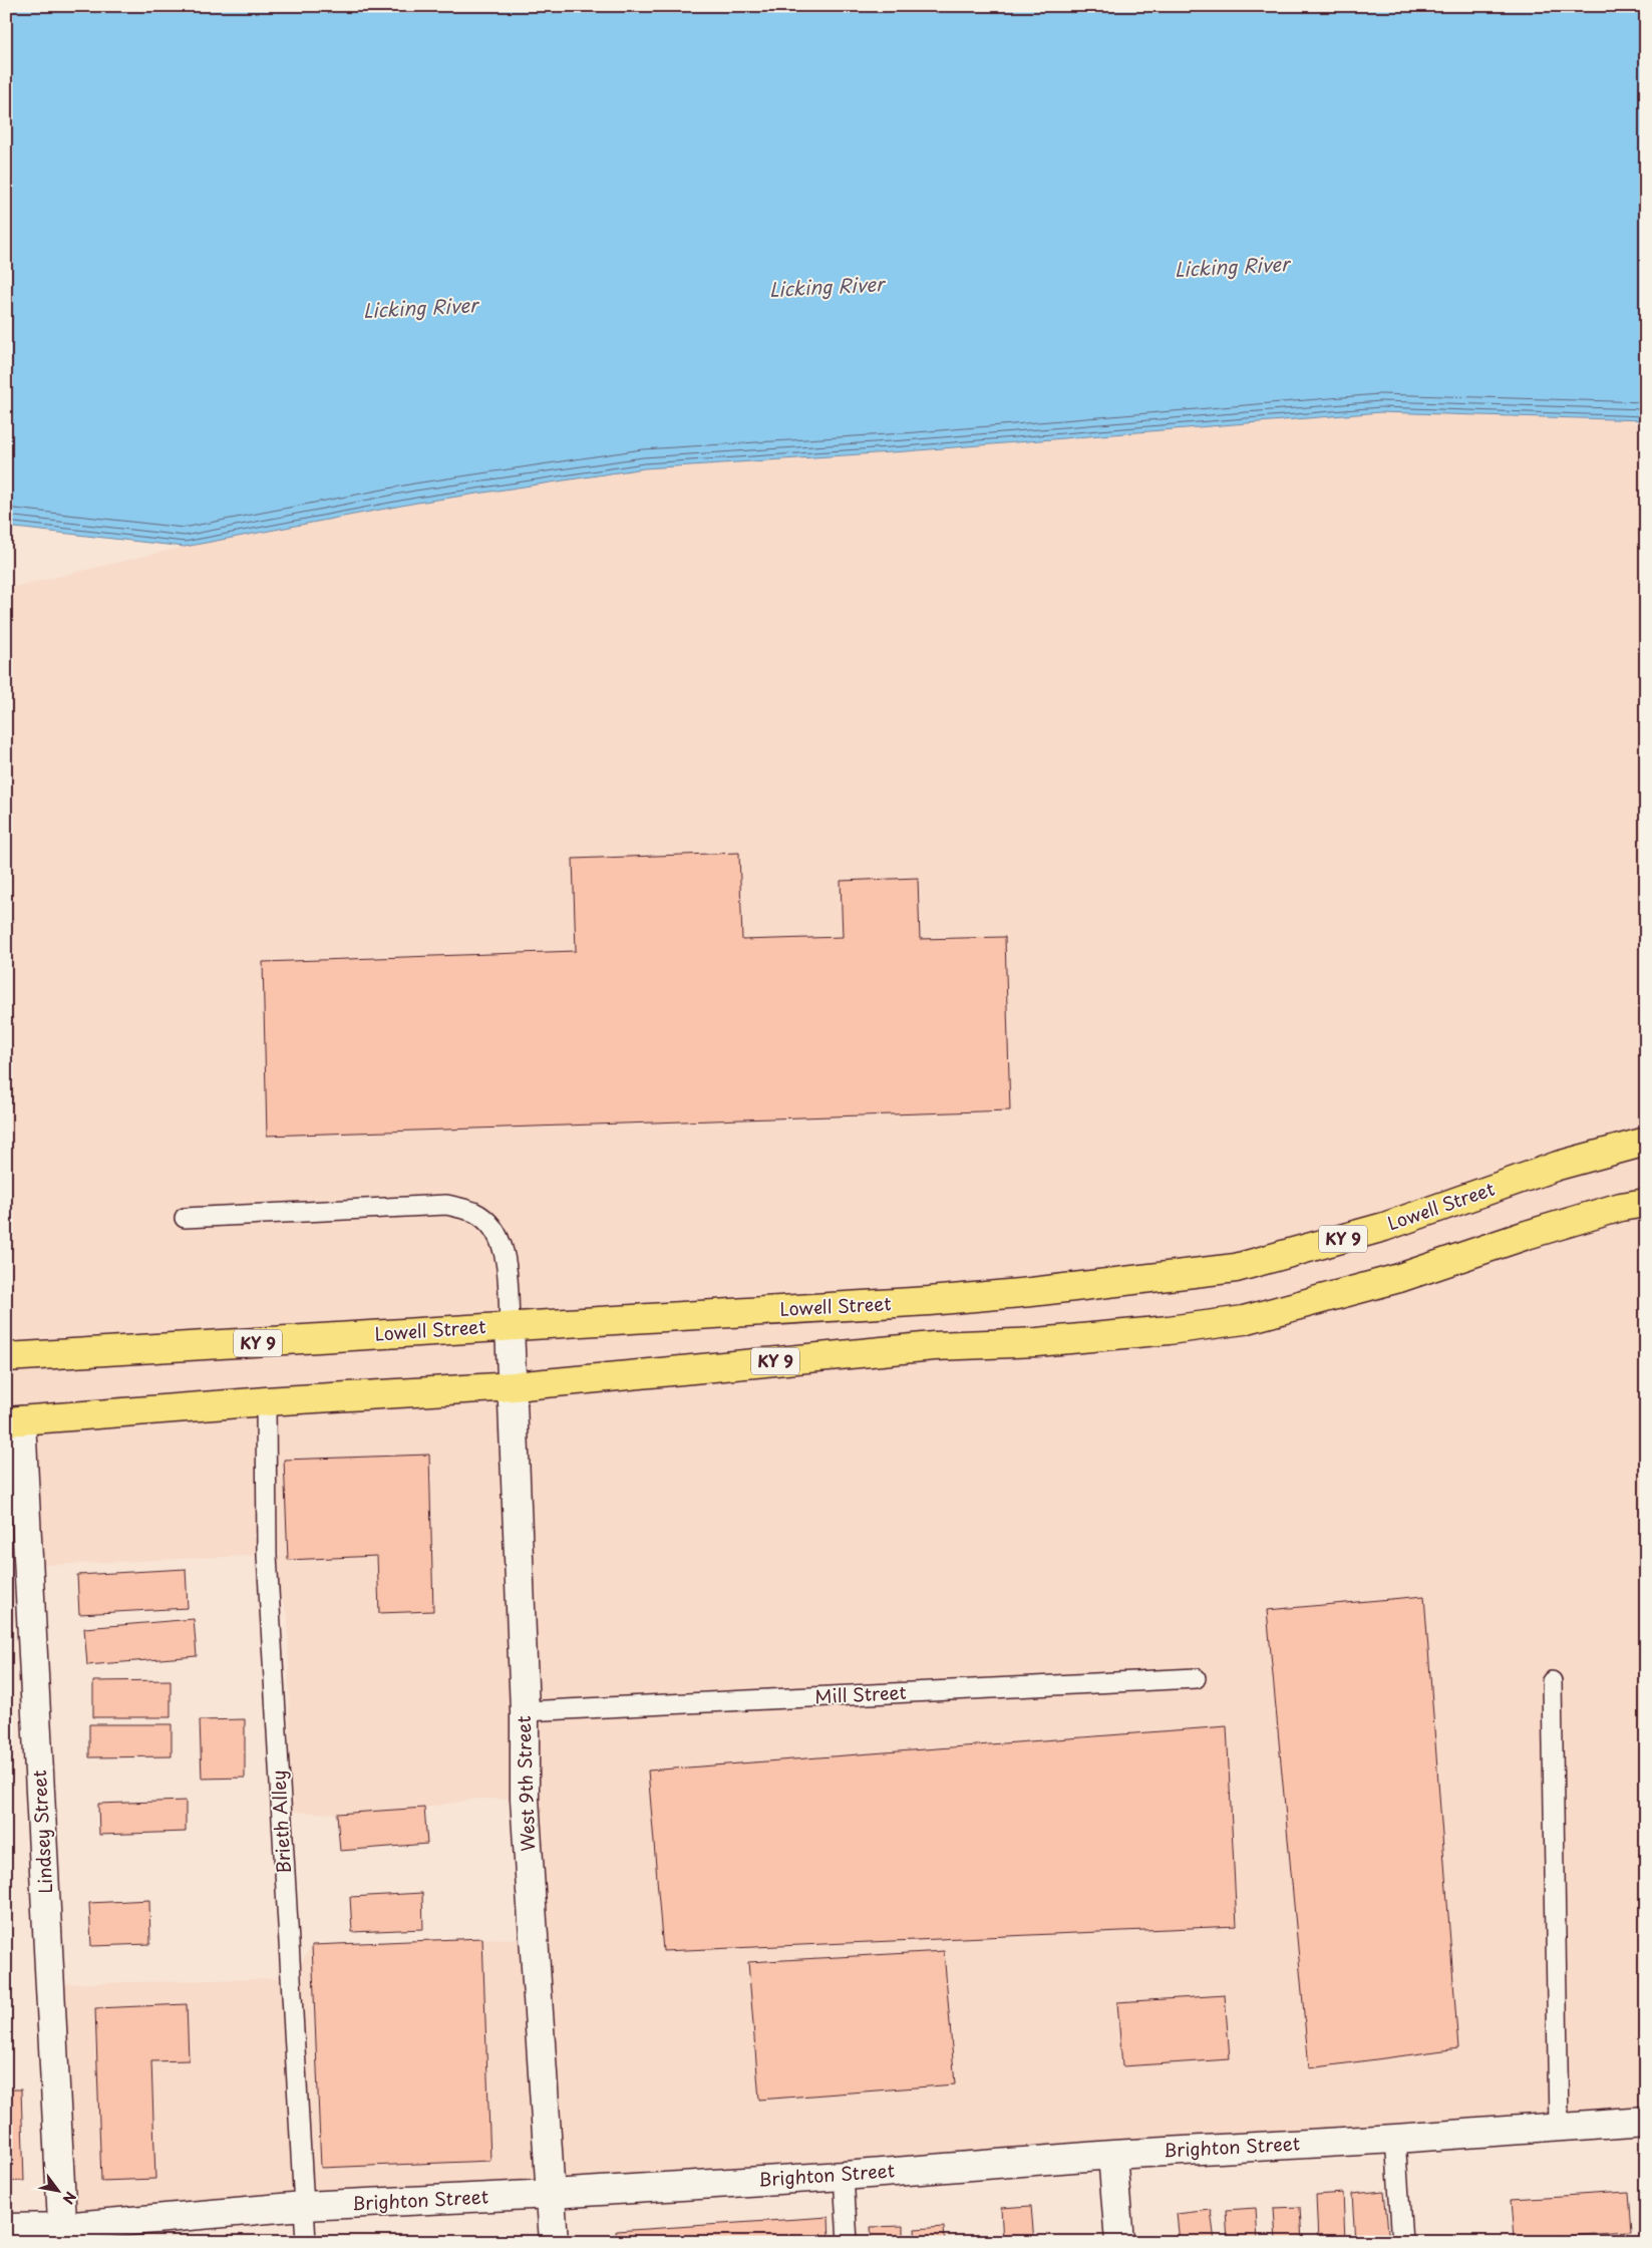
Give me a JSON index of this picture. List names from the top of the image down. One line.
{"streets":{"main road":["Lowell Street","KY 9"],"street":["West 9th Street","Lindsey Street","Brighton Street"],"lane":["Mill Street","Brieth Alley"]},"crossings":[["Lowell Street","West 9th Street"],["KY 9","West 9th Street"],["KY 9","Brieth Alley"],["KY 9","Lindsey Street"],["Mill Street","West 9th Street"],["West 9th Street","Brighton Street"],["Brieth Alley","Brighton Street"],["Lindsey Street","Brighton Street"]],"water":["Licking River"],"north":"bottom right"}
